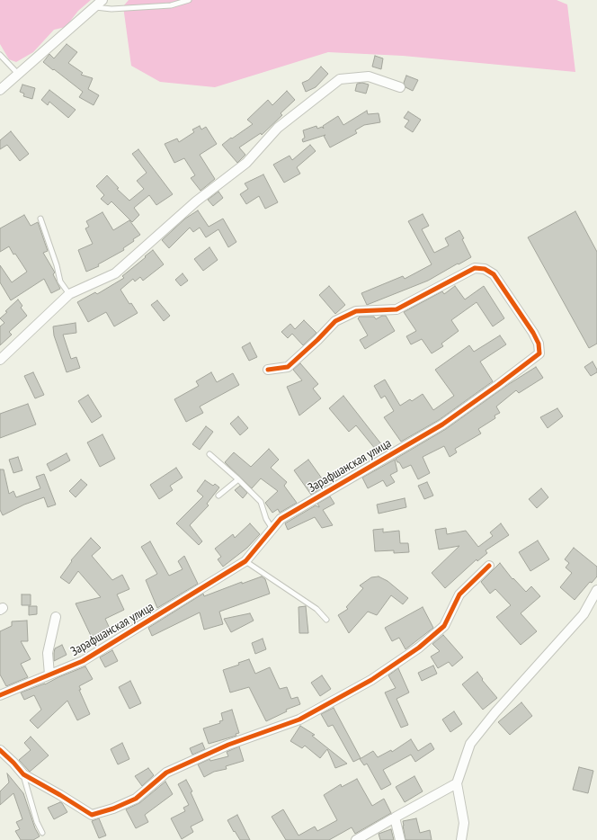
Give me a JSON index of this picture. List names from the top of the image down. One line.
{"streets":{"street":["Зарафшанская улица"]}}
